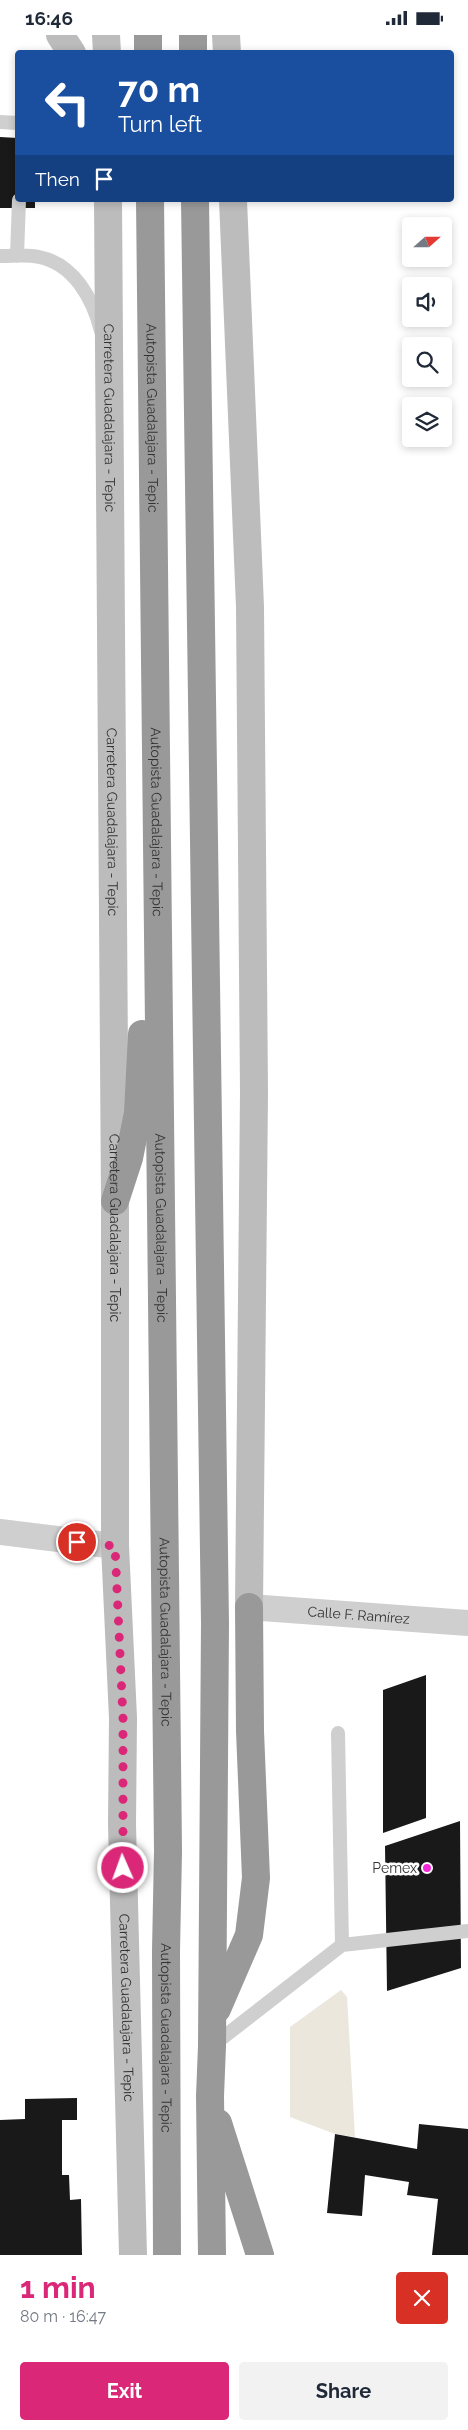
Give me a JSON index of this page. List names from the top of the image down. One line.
{"streets":{"highway":["Autopista Guadalajara - Tepic"],"main road":["Carretera Guadalajara - Tepic"],"street":["Calle F. Ramírez"]},"places":["Pemex"],"north":"right","page":{"status":"16:46","turn":["70 m","Turn left"],"then":"Then","heading":["1 min","80 m · 16:47"],"buttons":["Exit","Share"]}}
